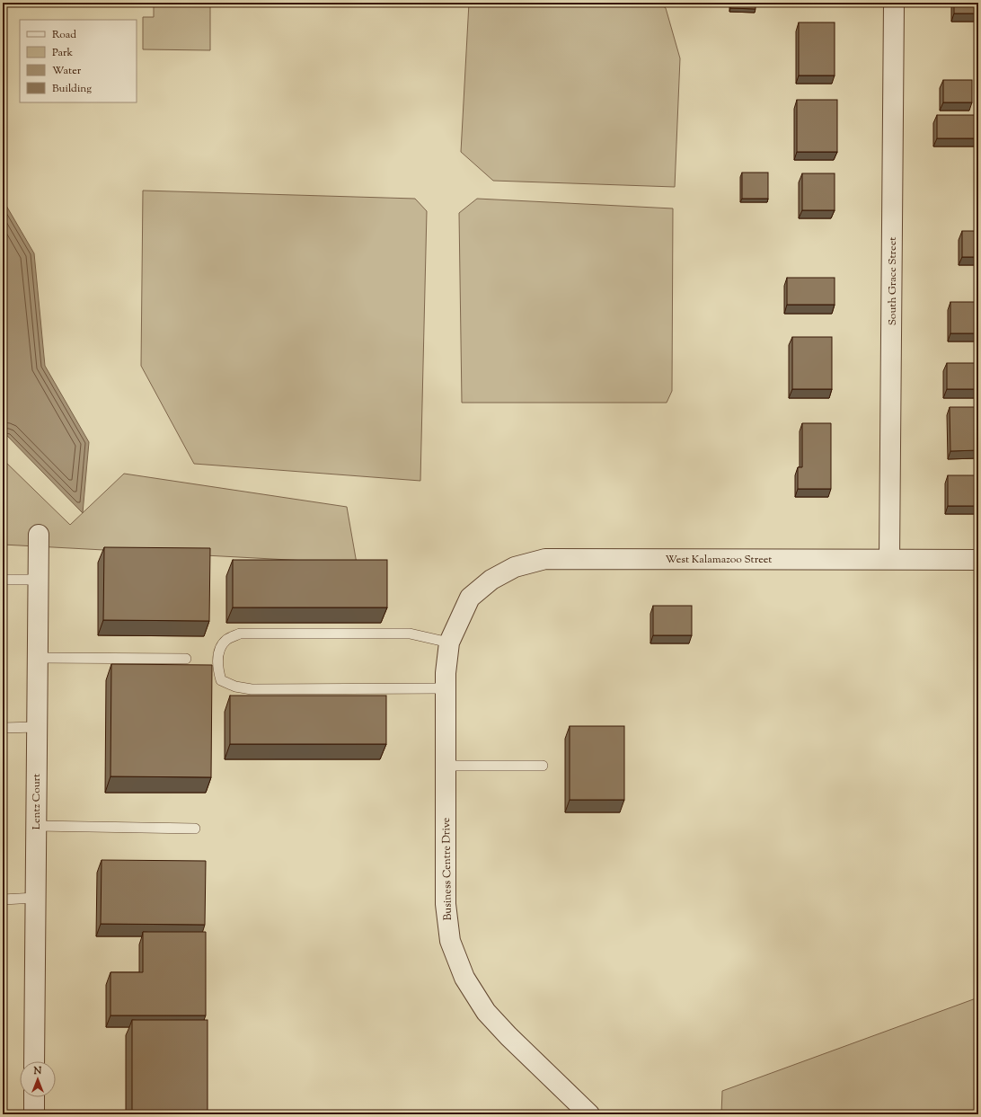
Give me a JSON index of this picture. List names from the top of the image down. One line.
{"streets":{"street":["South Grace Street","West Kalamazoo Street","Lentz Court","Business Centre Drive"]},"crossings":[["South Grace Street","West Kalamazoo Street"],["West Kalamazoo Street","Business Centre Drive"]],"legend":["Road","Park","Water","Building"],"north":"top"}
